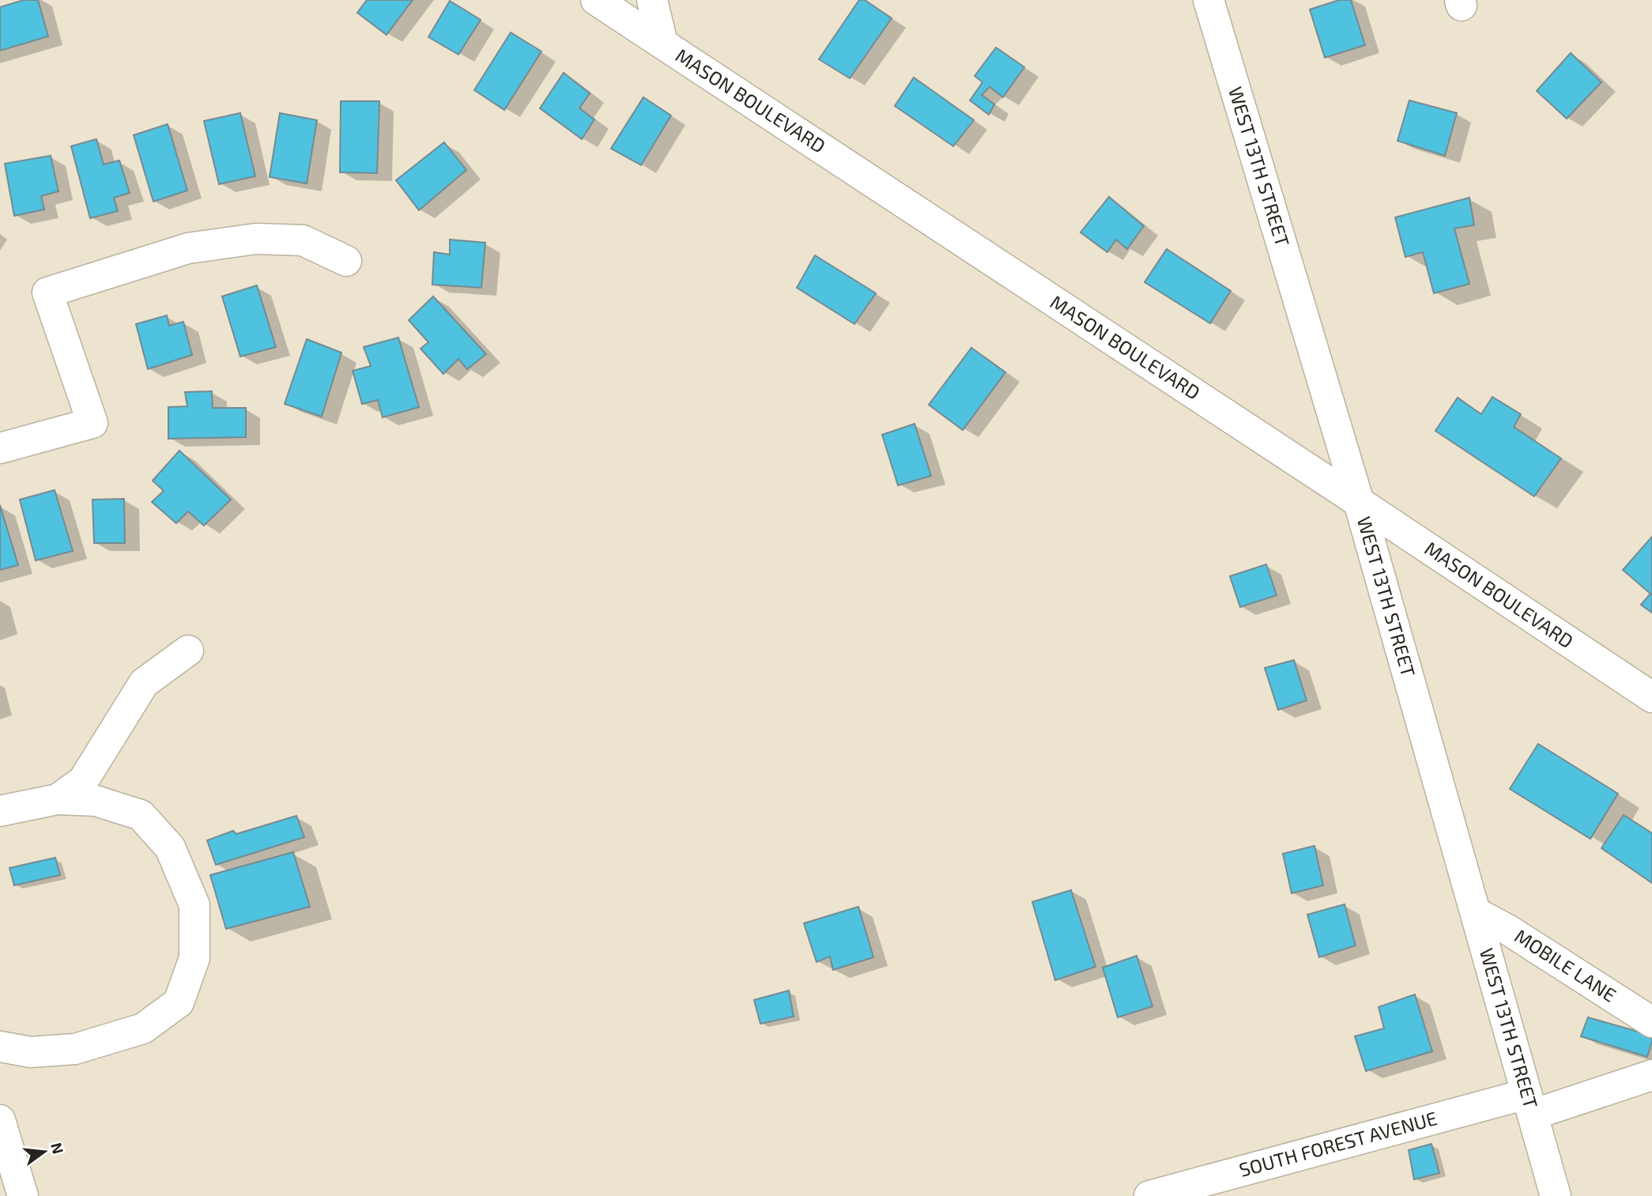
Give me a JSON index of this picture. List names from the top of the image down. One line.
{"streets":{"street":["MASON BOULEVARD","WEST 13TH STREET","MOBILE LANE","SOUTH FOREST AVENUE"]},"crossings":[["MASON BOULEVARD","WEST 13TH STREET"],["WEST 13TH STREET","MOBILE LANE"],["WEST 13TH STREET","SOUTH FOREST AVENUE"]],"north":"right"}
